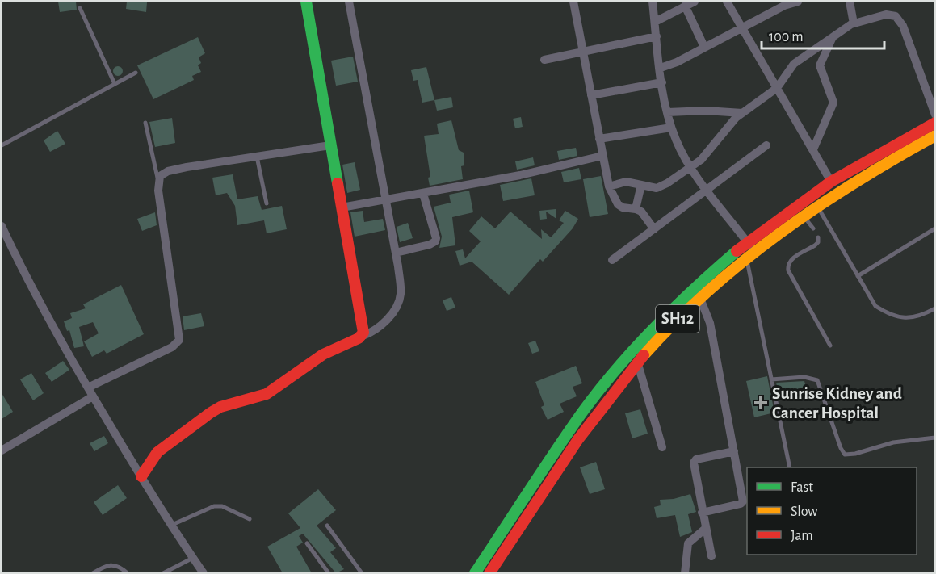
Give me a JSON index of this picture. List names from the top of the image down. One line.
{"streets":{"main road":["SH12"]},"places":{"health":["Sunrise Kidney and Cancer Hospital"]},"legend":["Fast","Slow","Jam"],"scale_bar":"100 m"}
